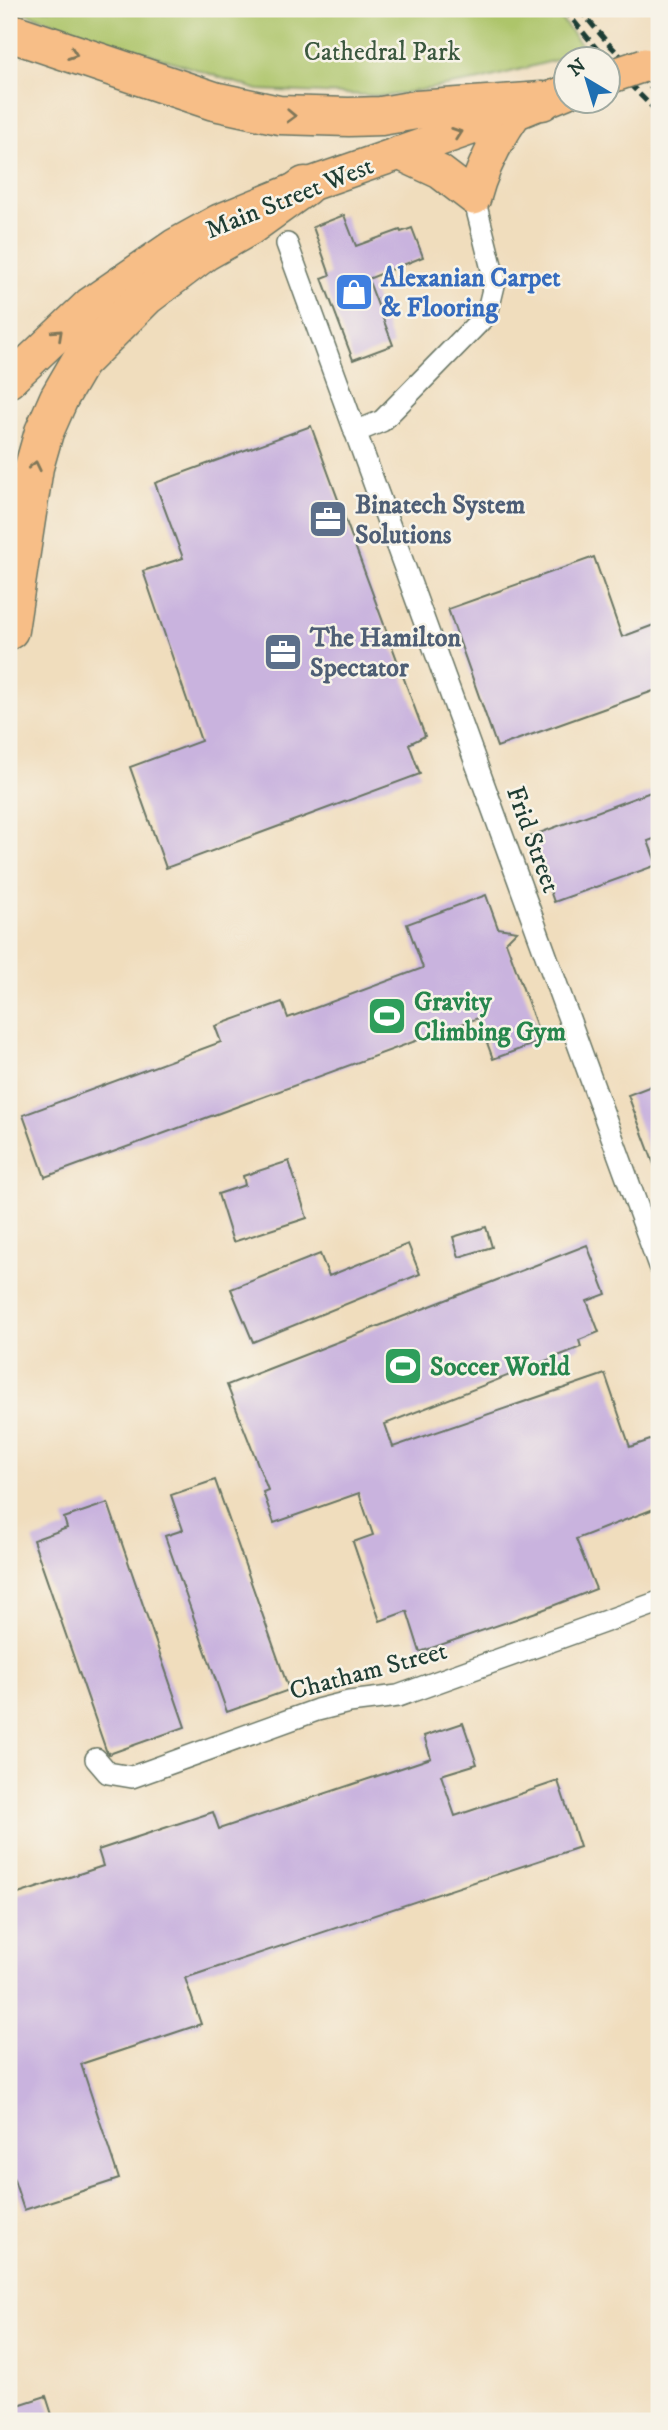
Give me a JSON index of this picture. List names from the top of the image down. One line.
{"streets":{"main road":["Main Street West"],"street":["Frid Street","Chatham Street"]},"one_way":["Main Street West"],"parks":["Cathedral Park"],"places":{"shop":["Alexanian Carpet & Flooring"],"office":["Binatech System Solutions","The Hamilton Spectator"],"sports":["Gravity Climbing Gym","Soccer World"]},"north":"top left"}
